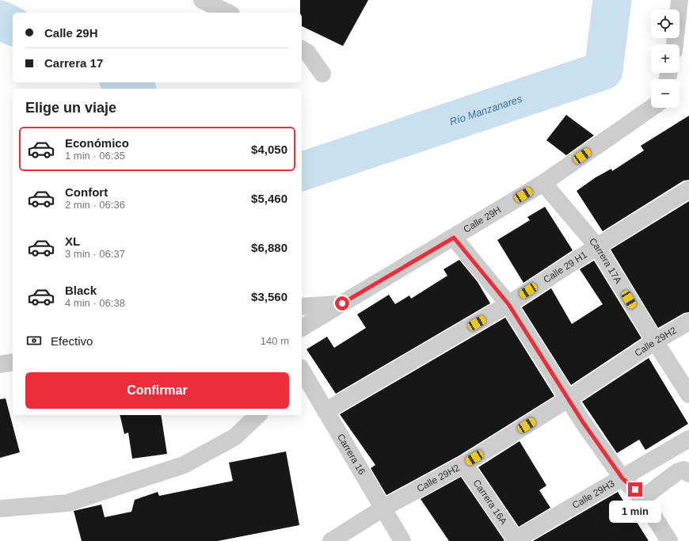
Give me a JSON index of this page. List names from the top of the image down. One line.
{"streets":{"street":["Calle 29H","Carrera 17A","Calle 29 H1","Calle 29H2","Carrera 16","Calle 29H3","Carrera 16A"]},"crossings":[["Calle 29H","Carrera 17A"],["Carrera 17A","Calle 29 H1"],["Carrera 17A","Calle 29H2"],["Calle 29 H1","Carrera 16"],["Calle 29H2","Carrera 16"],["Calle 29H2","Carrera 16A"],["Calle 29H3","Carrera 16A"]],"water":["Río Manzanares"],"page":{"map_buttons":["+","−"],"banner":["Calle 29H","Carrera 17"],"heading":"Elige un viaje","list":[{"name":"Económico","note":"1 min · 06:35","value":"$4,050"},{"name":"Confort","note":"2 min · 06:36","value":"$5,460"},{"name":"XL","note":"3 min · 06:37","value":"$6,880"},{"name":"Black","note":"4 min · 06:38","value":"$3,560"}],"pay":["Efectivo","140 m"],"buttons":"Confirmar","bubble":"1 min"}}
